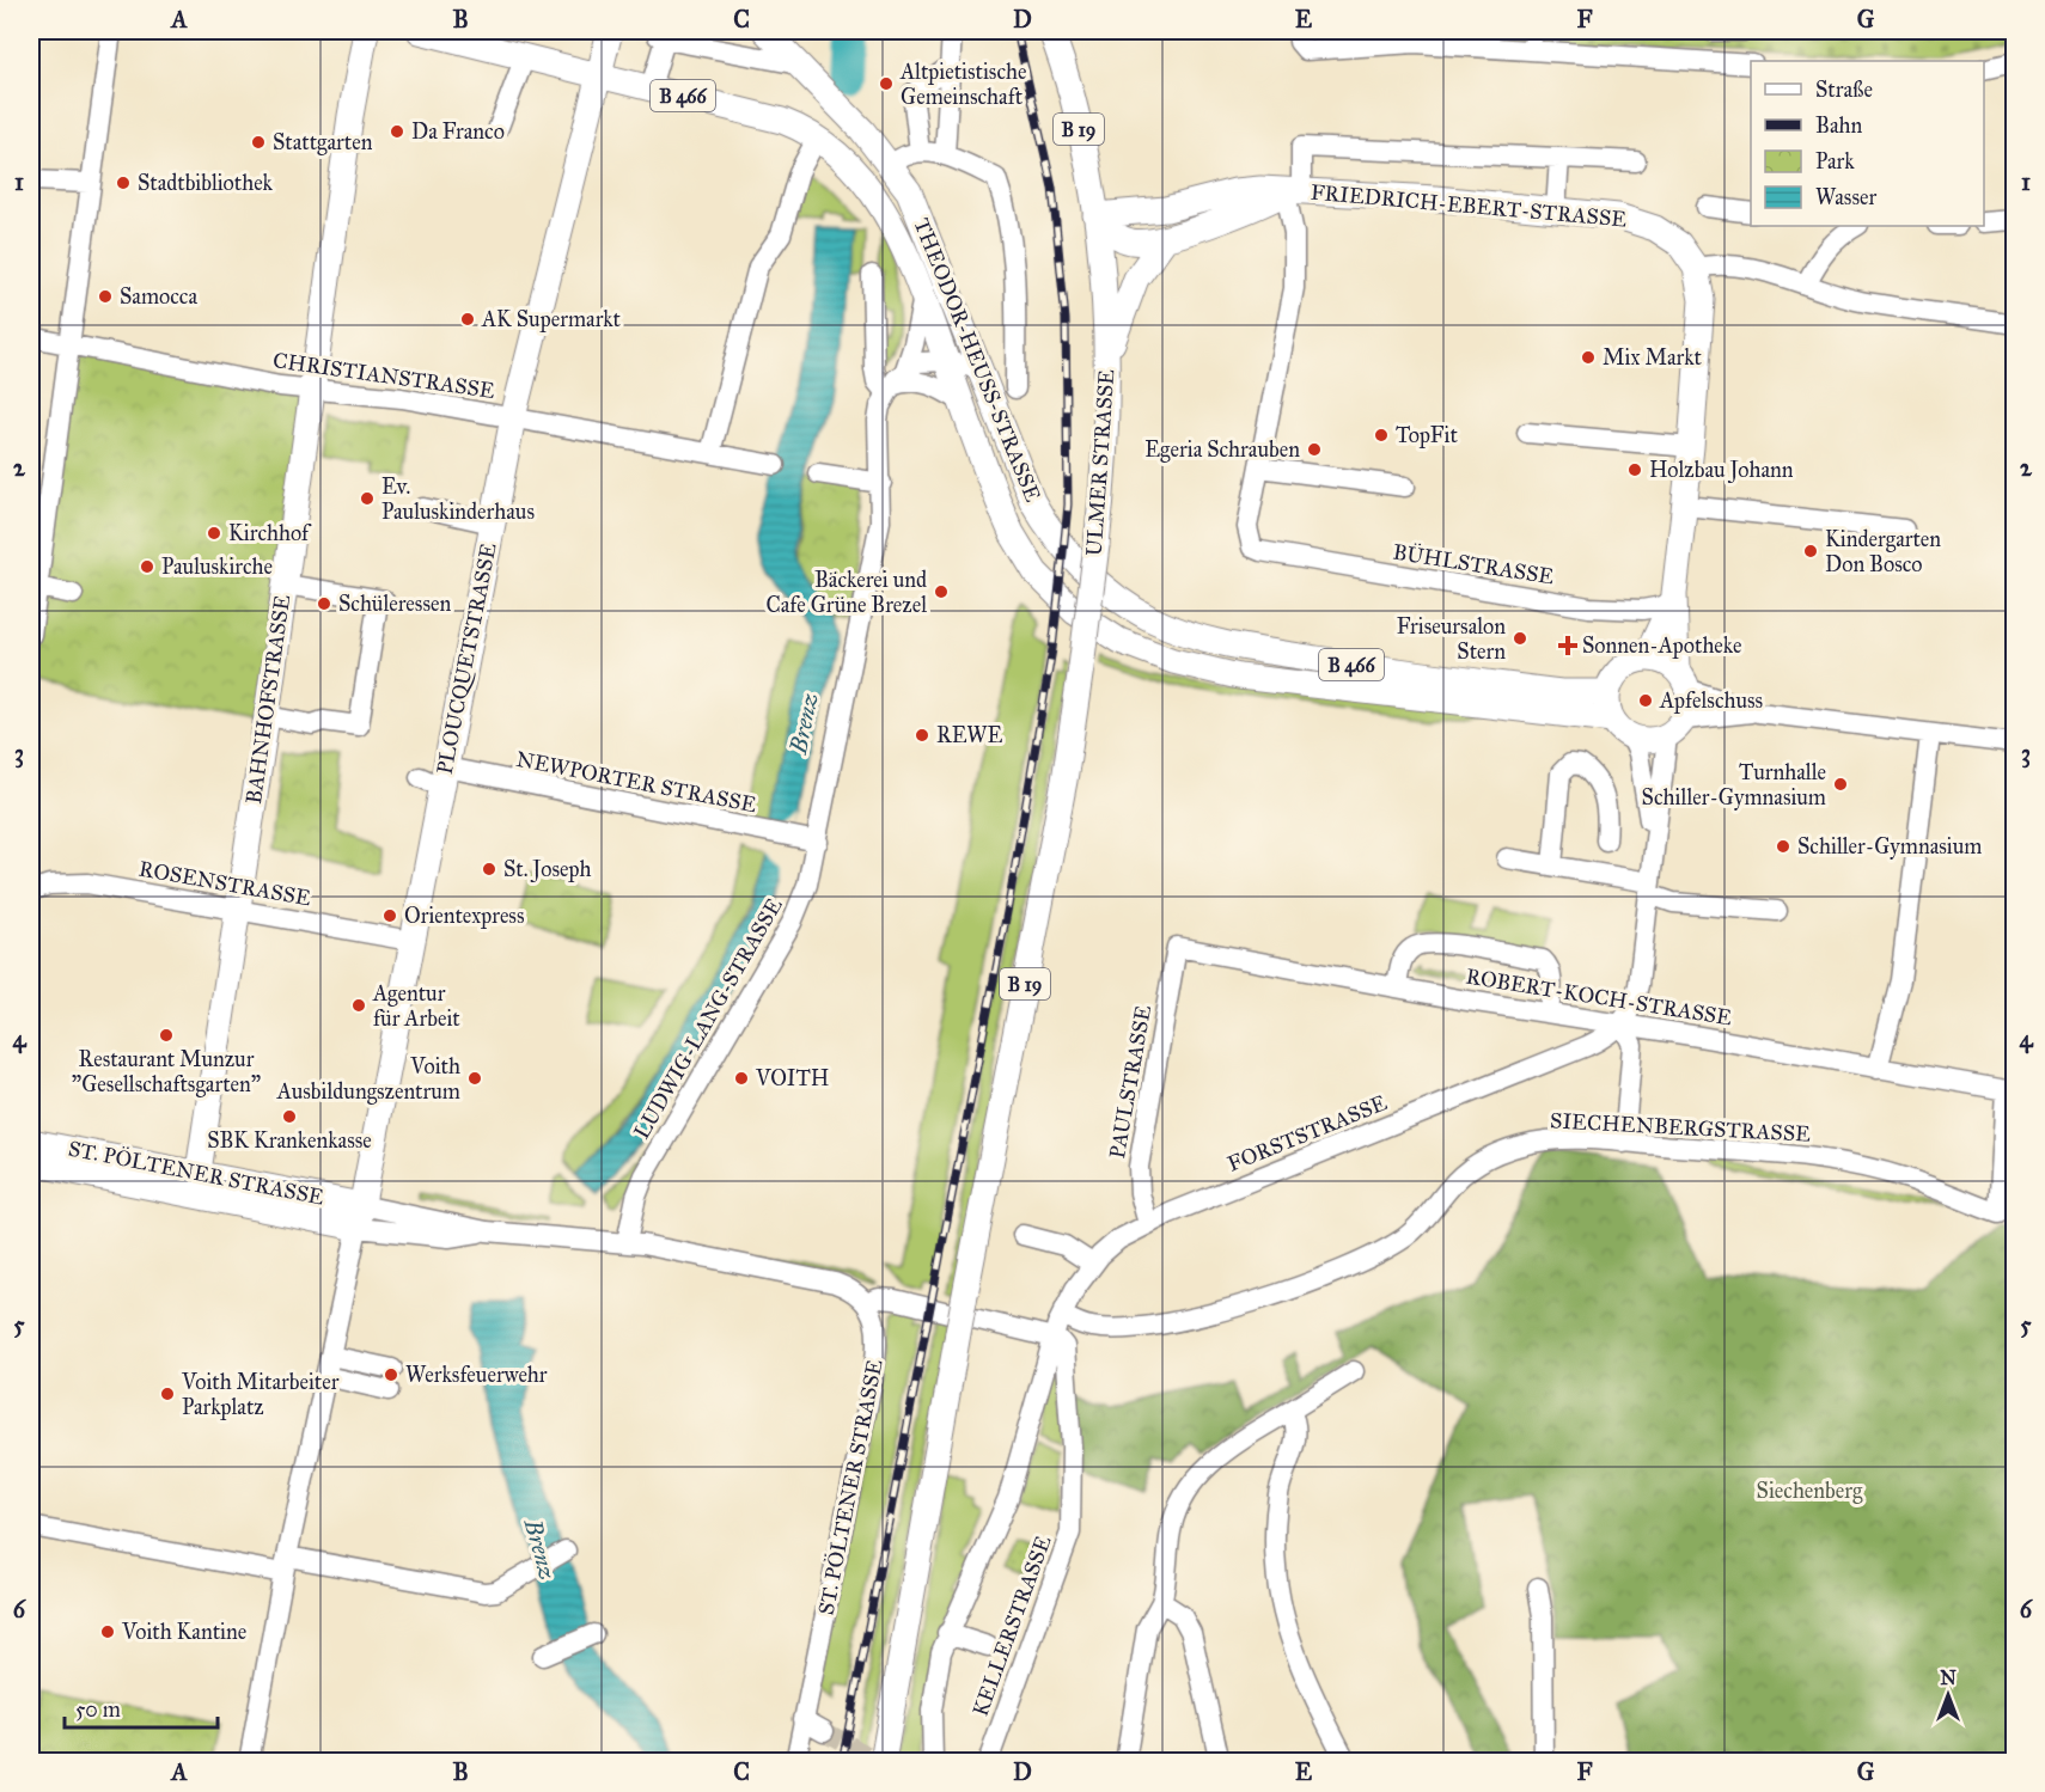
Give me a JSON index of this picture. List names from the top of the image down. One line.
{"streets":{"main road":["B 466","B 19","FRIEDRICH-EBERT-STRASSE","THEODOR-HEUSS-STRASSE","ULMER STRASSE","PLOUCQUETSTRASSE","BAHNHOFSTRASSE","ST. PÖLTENER STRASSE"],"street":["CHRISTIANSTRASSE","BÜHLSTRASSE","NEWPORTER STRASSE","ROSENSTRASSE","ROBERT-KOCH-STRASSE","LUDWIG-LANG-STRASSE","PAULSTRASSE","SIECHENBERGSTRASSE","FORSTSTRASSE","KELLERSTRASSE"]},"crossings":[["B 466","THEODOR-HEUSS-STRASSE"],["B 466","PLOUCQUETSTRASSE"],["B 19","FRIEDRICH-EBERT-STRASSE"],["B 19","ULMER STRASSE"],["FRIEDRICH-EBERT-STRASSE","ULMER STRASSE"],["FRIEDRICH-EBERT-STRASSE","BÜHLSTRASSE"],["THEODOR-HEUSS-STRASSE","LUDWIG-LANG-STRASSE"],["CHRISTIANSTRASSE","PLOUCQUETSTRASSE"],["CHRISTIANSTRASSE","BAHNHOFSTRASSE"],["PLOUCQUETSTRASSE","NEWPORTER STRASSE"],["PLOUCQUETSTRASSE","ROSENSTRASSE"],["PLOUCQUETSTRASSE","ST. PÖLTENER STRASSE"],["BAHNHOFSTRASSE","ROSENSTRASSE"],["BAHNHOFSTRASSE","ST. PÖLTENER STRASSE"],["NEWPORTER STRASSE","LUDWIG-LANG-STRASSE"],["ROBERT-KOCH-STRASSE","PAULSTRASSE"],["ROBERT-KOCH-STRASSE","SIECHENBERGSTRASSE"],["ROBERT-KOCH-STRASSE","FORSTSTRASSE"],["LUDWIG-LANG-STRASSE","ST. PÖLTENER STRASSE"],["PAULSTRASSE","FORSTSTRASSE"],["SIECHENBERGSTRASSE","FORSTSTRASSE"],["FORSTSTRASSE","KELLERSTRASSE"]],"water":["Brenz"],"parks":["Siechenberg"],"places":{"other":["Altpietistische Gemeinschaft","Da Franco","Stattgarten","Stadtbibliothek","Samocca","AK Supermarkt","Mix Markt","TopFit","Egeria Schrauben","Holzbau Johann","Ev. Pauluskinderhaus","Kirchhof","Kindergarten Don Bosco","Pauluskirche","Bäckerei und Cafe Grüne Brezel","Schüleressen","Friseursalon Stern","Apfelschuss","REWE","Turnhalle Schiller-Gymnasium","Schiller-Gymnasium","St. Joseph","Orientexpress","Agentur für Arbeit","Restaurant Munzur \"Gesellschaftsgarten\"","Voith Ausbildungszentrum","VOITH","SBK Krankenkasse","Werksfeuerwehr","Voith Mitarbeiter Parkplatz","Voith Kantine"],"health":["Sonnen-Apotheke"]},"legend":["Straße","Bahn","Park","Wasser"],"scale_bar":"50 m","north":"top","grid":{"columns":["A","B","C","D","E","F","G"],"rows":["1","2","3","4","5","6"]}}
